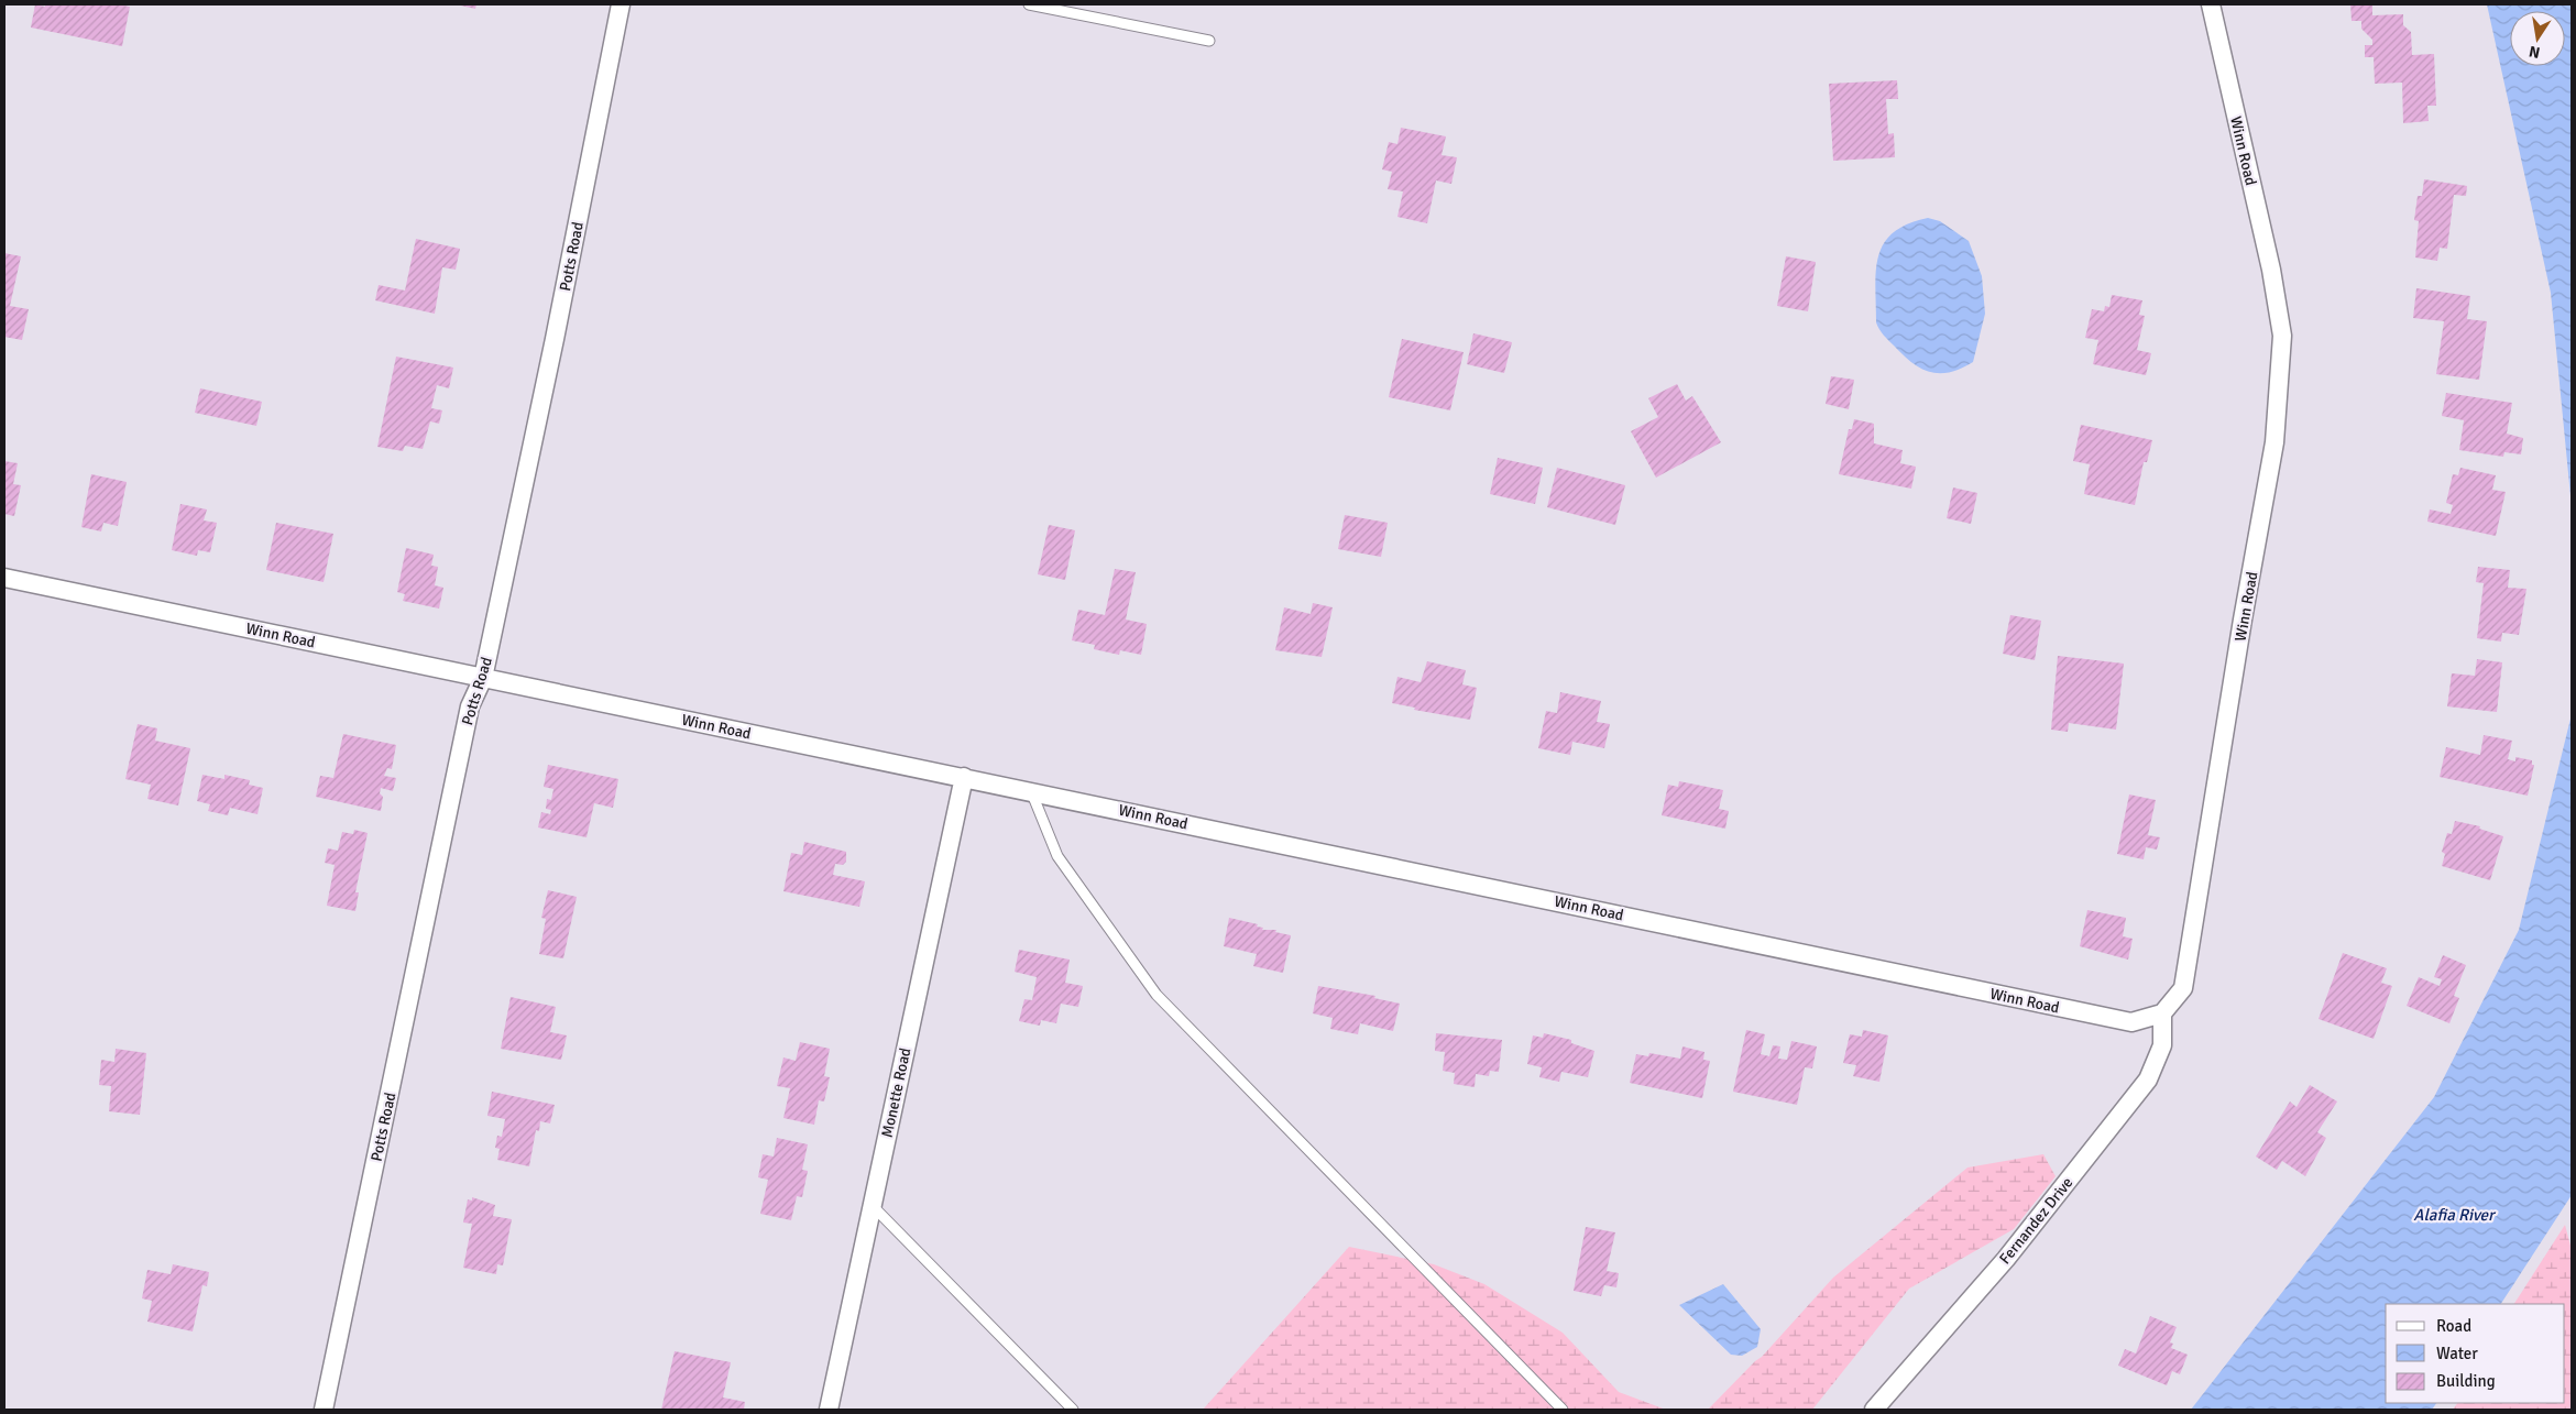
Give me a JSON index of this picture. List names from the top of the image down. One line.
{"streets":{"street":["Winn Road","Potts Road","Monette Road","Fernandez Drive"]},"crossings":[["Winn Road","Potts Road"],["Winn Road","Monette Road"],["Winn Road","Fernandez Drive"]],"water":["Alafia River"],"legend":["Road","Water","Building"],"north":"bottom"}
